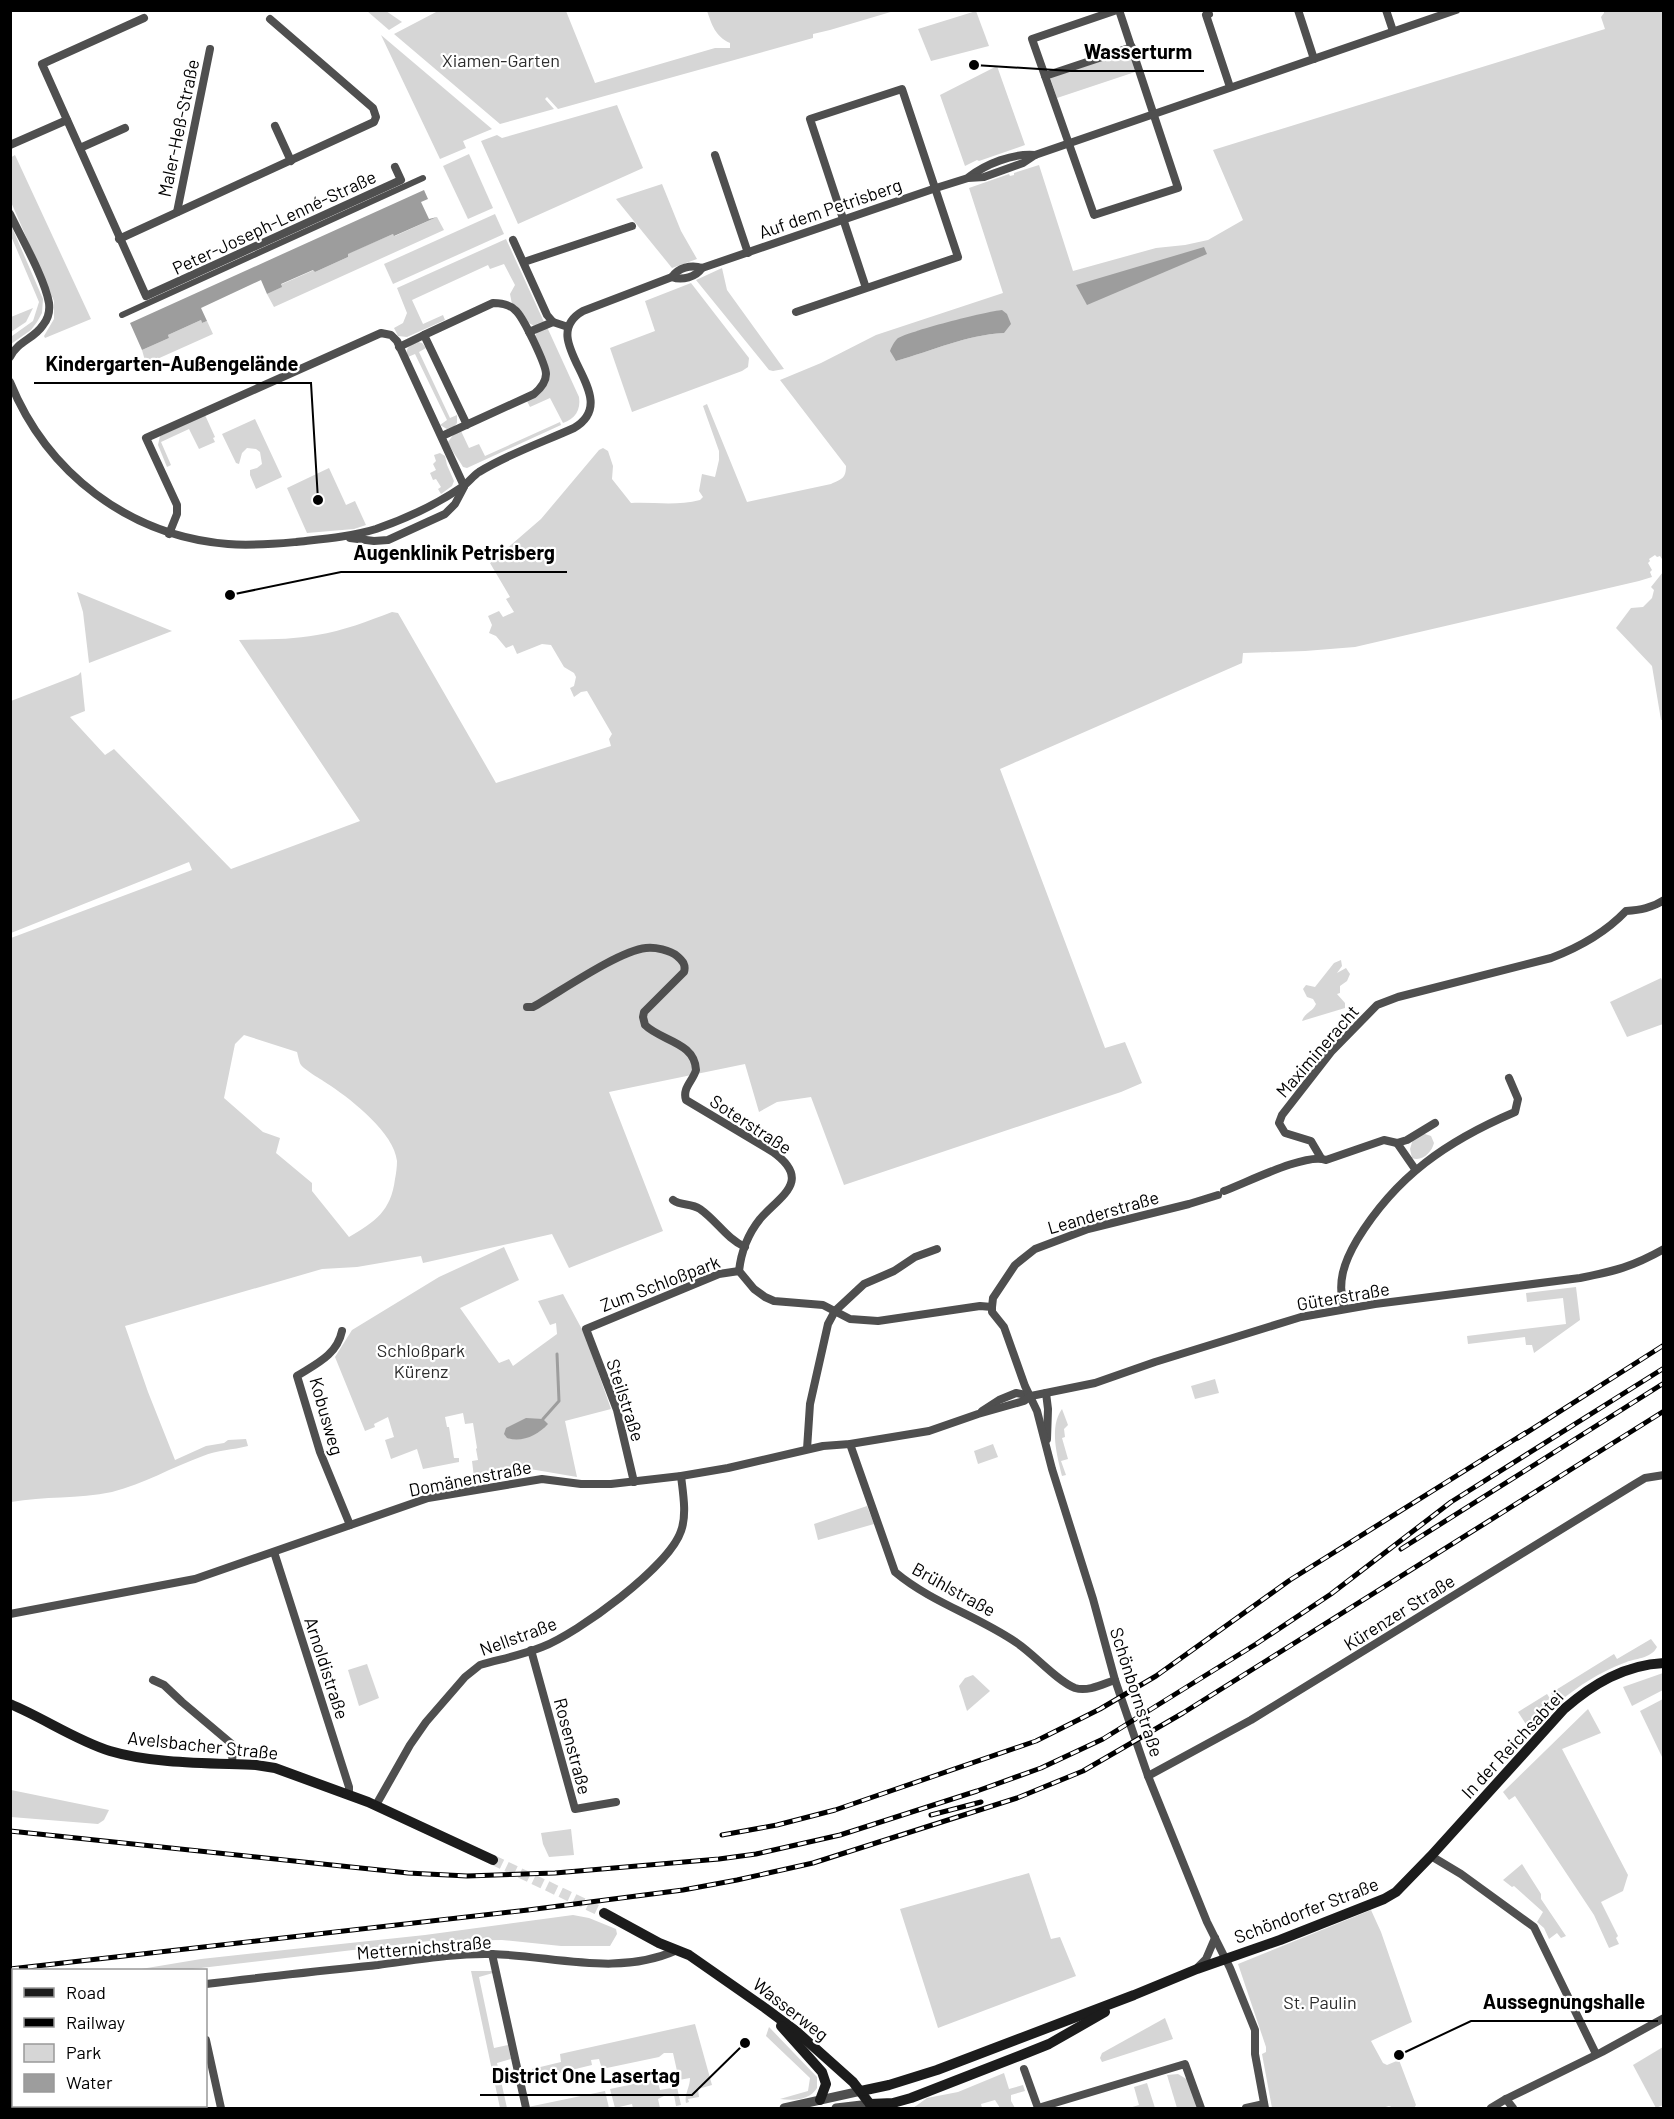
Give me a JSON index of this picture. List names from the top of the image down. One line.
{"streets":{"main road":["In der Reichsabtei","Avelsbacher Straße","Schöndorfer Straße","Wasserweg"],"street":["Maler-Heß-Straße","Auf dem Petrisberg","Peter-Joseph-Lenné-Straße","Maximineracht","Soterstraße","Leanderstraße","Zum Schloßpark","Güterstraße","Steilstraße","Kobusweg","Domänenstraße","Brühlstraße","Kürenzer Straße","Nellstraße","Arnoldistraße","Schönbornstraße","Rosenstraße","Metternichstraße"]},"crossings":[["Maximineracht","Leanderstraße"],["Soterstraße","Zum Schloßpark"],["Leanderstraße","Zum Schloßpark"],["Zum Schloßpark","Steilstraße"],["Güterstraße","Domänenstraße"],["Güterstraße","Schönbornstraße"],["Steilstraße","Domänenstraße"],["Kobusweg","Domänenstraße"],["Domänenstraße","Brühlstraße"],["Domänenstraße","Nellstraße"],["Domänenstraße","Arnoldistraße"],["Domänenstraße","Schönbornstraße"],["Brühlstraße","Schönbornstraße"],["Kürenzer Straße","Schönbornstraße"],["Nellstraße","Avelsbacher Straße"],["Nellstraße","Rosenstraße"],["Arnoldistraße","Avelsbacher Straße"],["Schönbornstraße","Schöndorfer Straße"],["In der Reichsabtei","Schöndorfer Straße"],["Schöndorfer Straße","Wasserweg"],["Metternichstraße","Wasserweg"]],"parks":["Xiamen-Garten","Schloßpark Kürenz","St. Paulin"],"places":["Wasserturm","Kindergarten-Außengelände","Augenklinik Petrisberg","District One Lasertag","Aussegnungshalle"],"legend":["Road","Railway","Park","Water"]}
